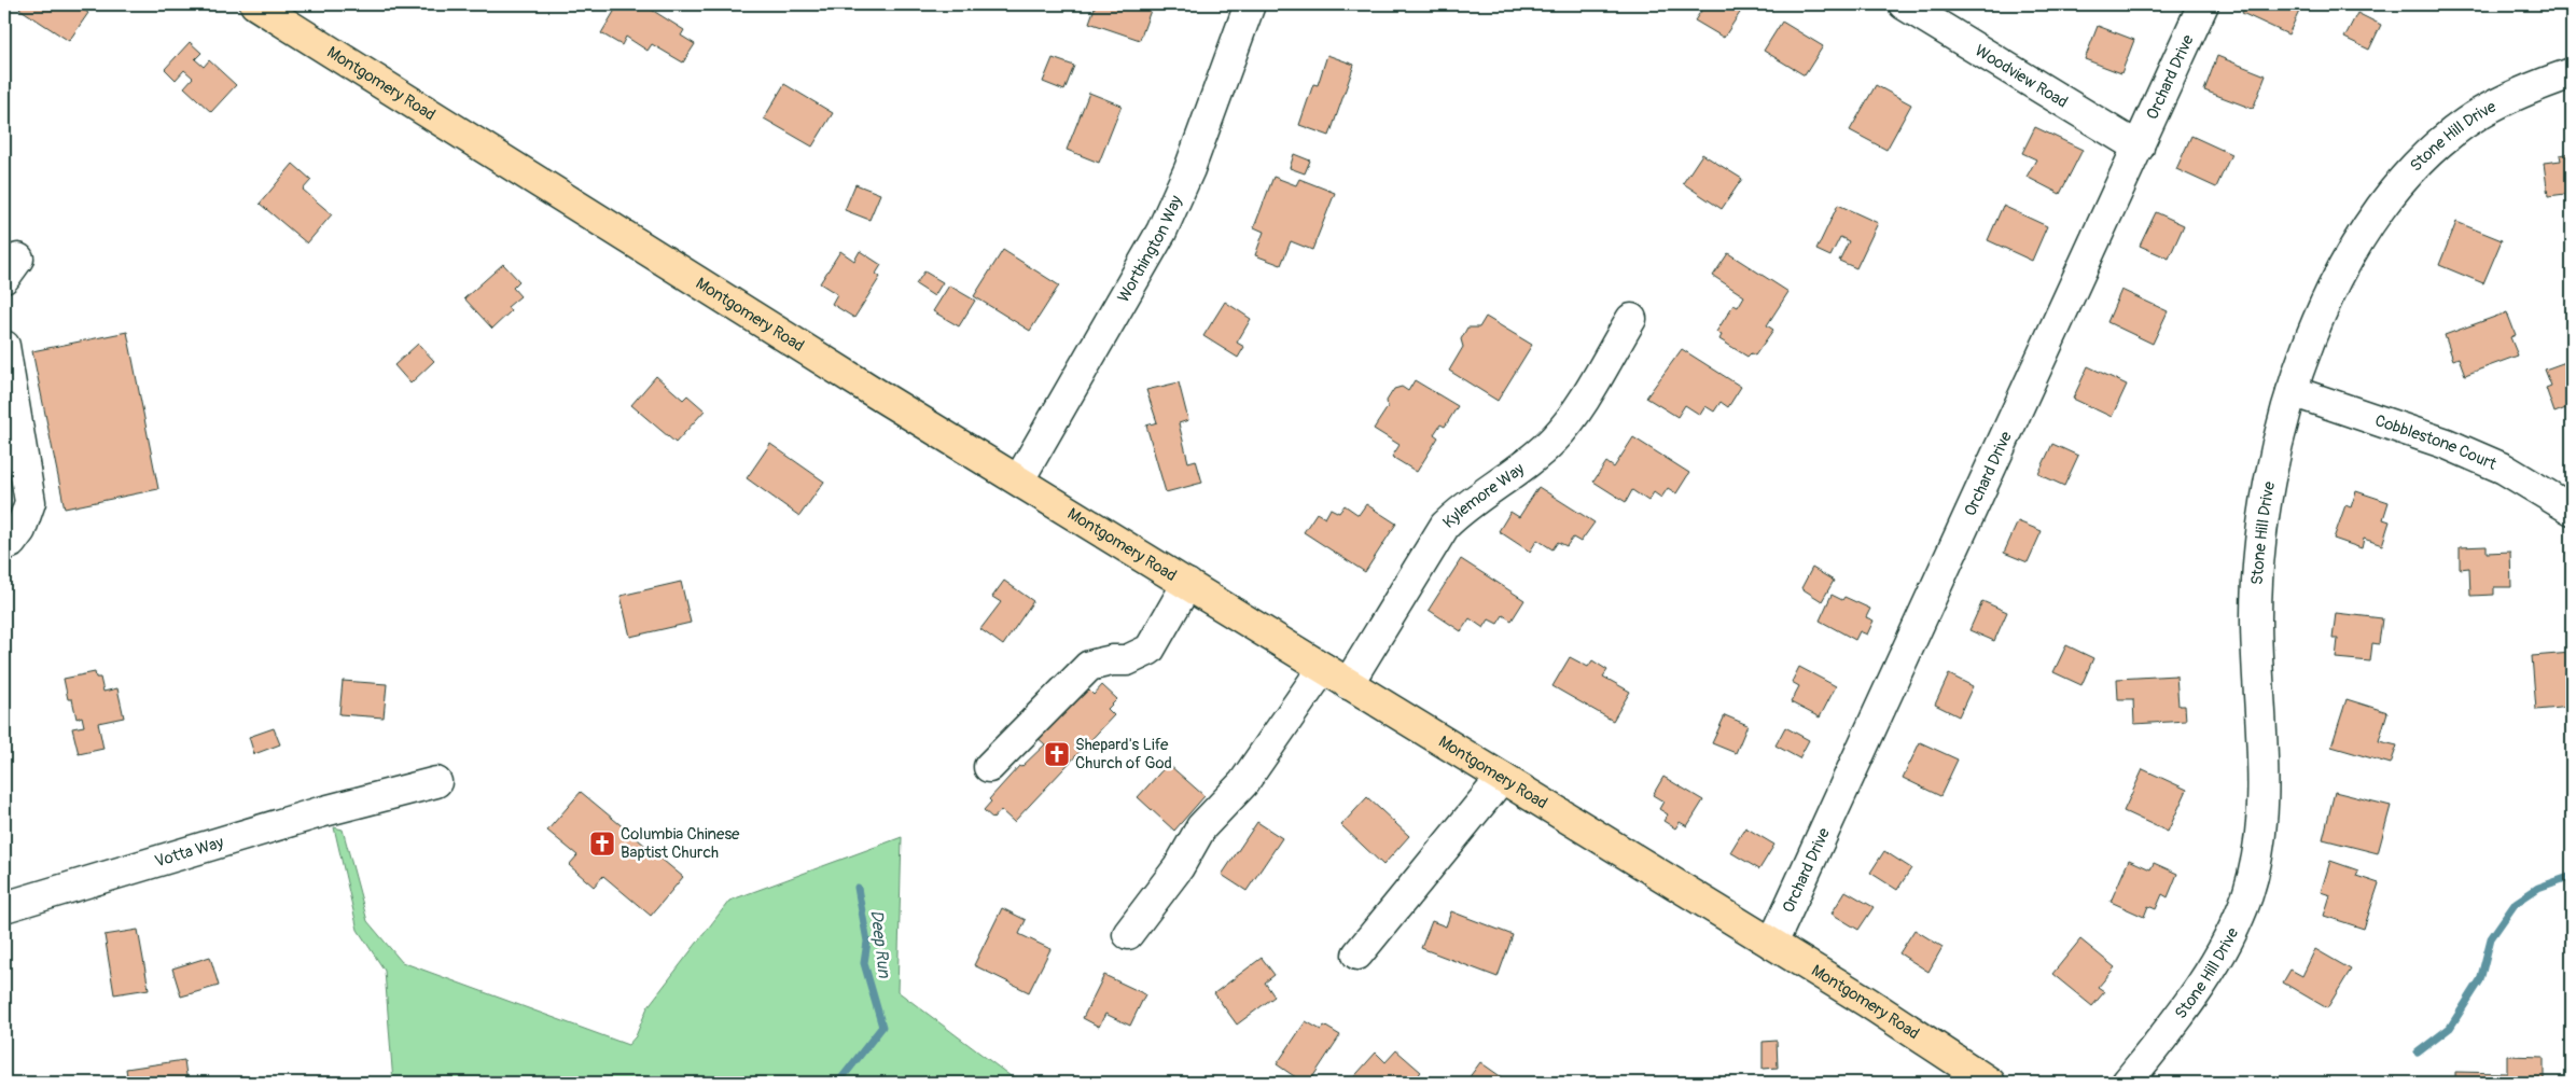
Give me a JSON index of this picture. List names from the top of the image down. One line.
{"streets":{"main road":["Montgomery Road"],"street":["Woodview Road","Orchard Drive","Stone Hill Drive","Worthington Way","Cobblestone Court","Kylemore Way","Votta Way"]},"crossings":[["Woodview Road","Orchard Drive"],["Orchard Drive","Montgomery Road"],["Montgomery Road","Worthington Way"],["Montgomery Road","Kylemore Way"],["Stone Hill Drive","Cobblestone Court"]],"water":["Deep Run"],"places":{"church":["Shepard's Life Church of God","Columbia Chinese Baptist Church"]}}
